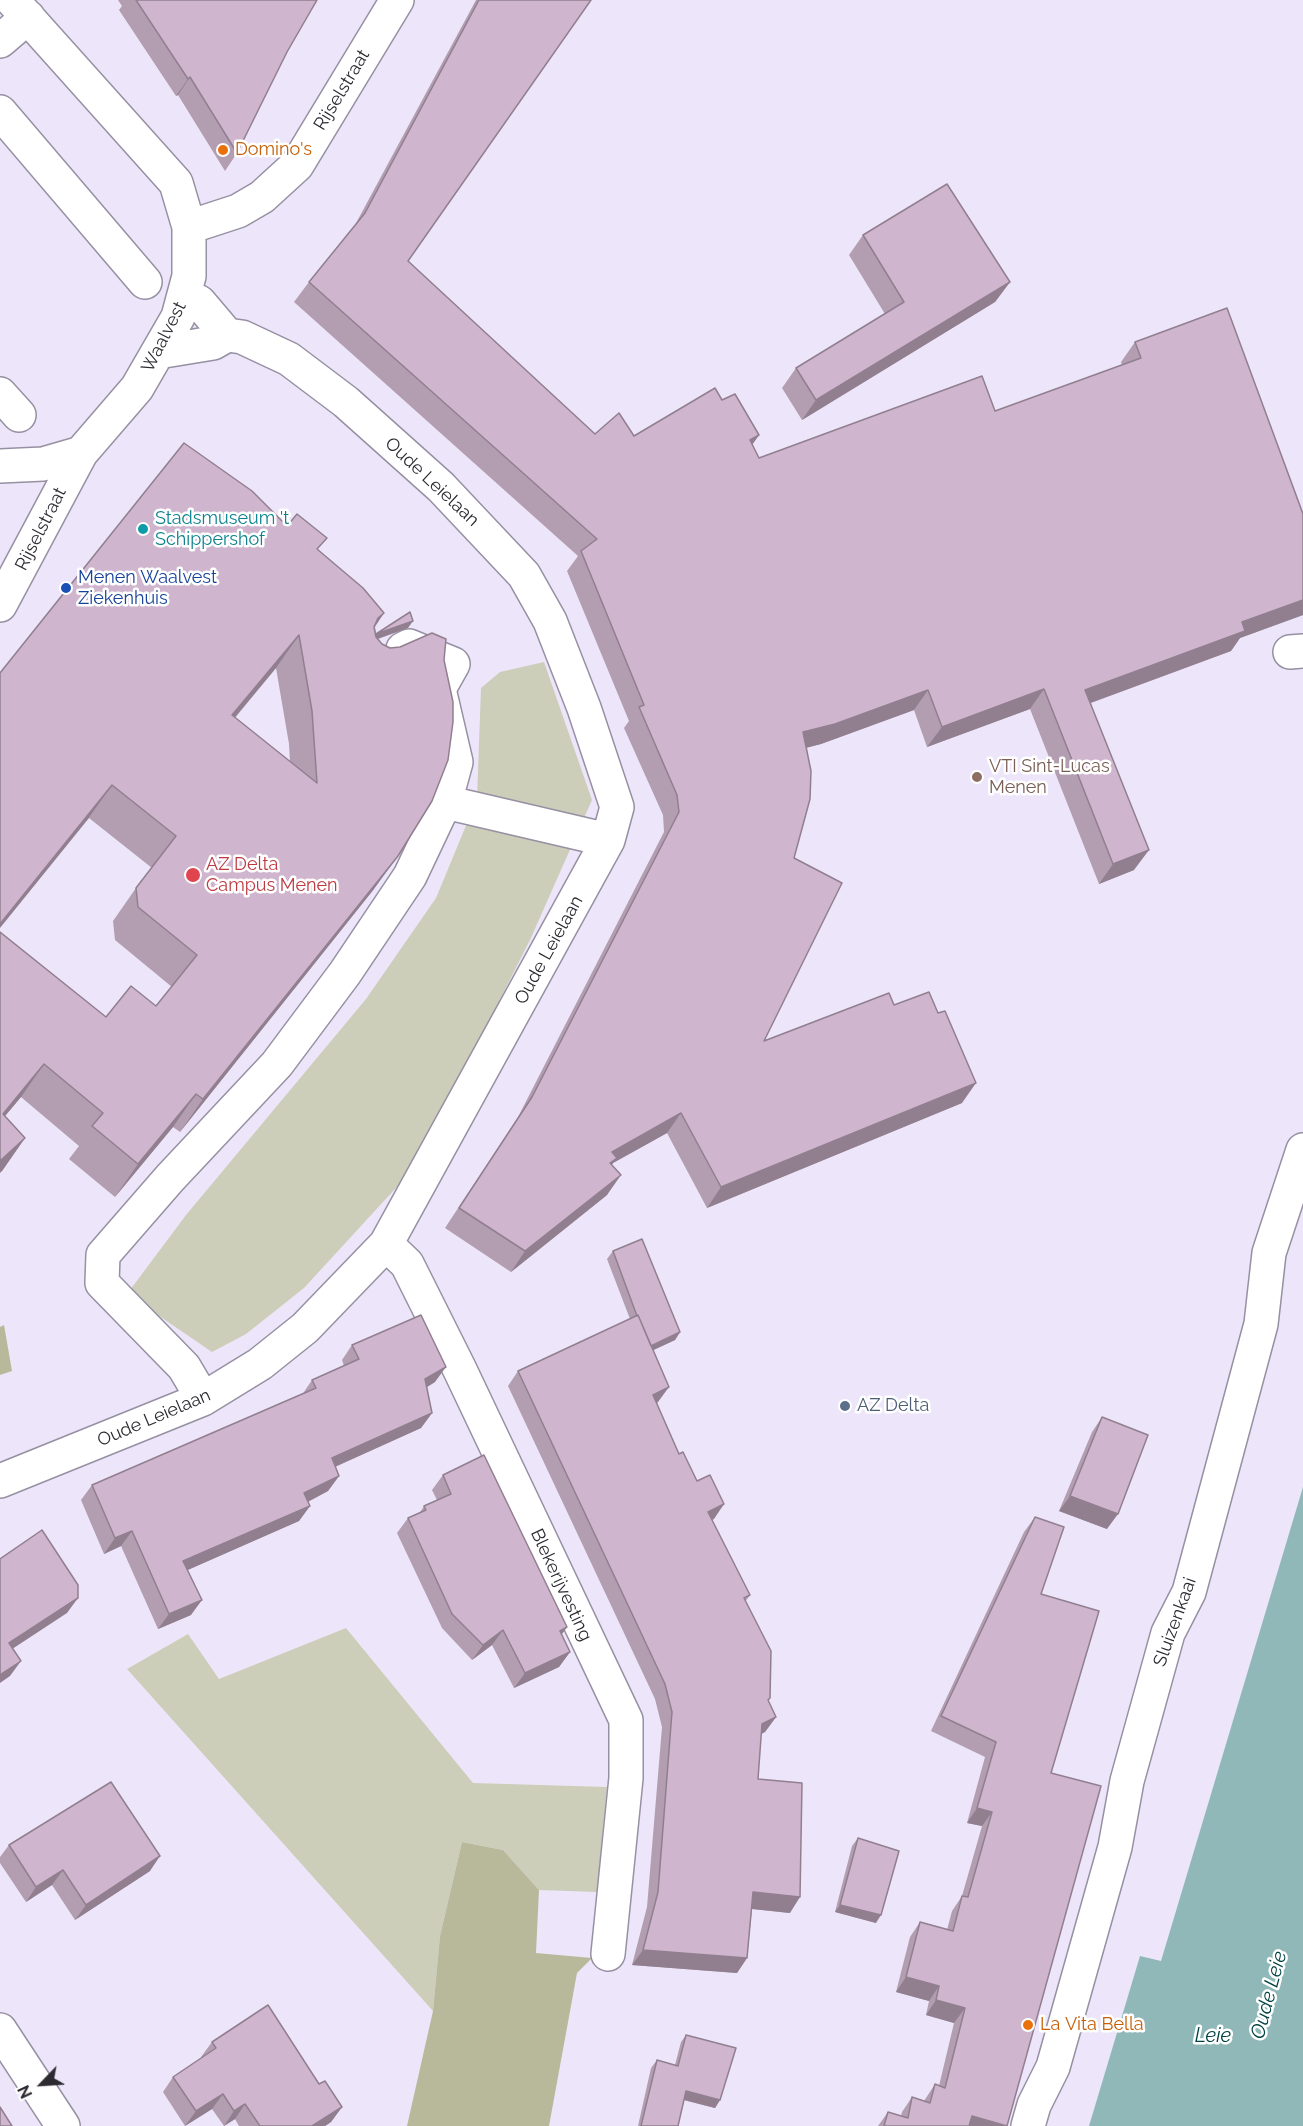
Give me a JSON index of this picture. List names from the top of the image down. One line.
{"streets":{"street":["Rijselstraat","Waalvest","Oude Leielaan","Blekerijvesting","Sluizenkaai"]},"crossings":[["Rijselstraat","Waalvest"],["Oude Leielaan","Blekerijvesting"]],"water":["Oude Leie","Leie"],"places":["Domino's","Stadsmuseum 't Schippershof","Menen Waalvest Ziekenhuis","VTI Sint-Lucas Menen","AZ Delta Campus Menen","AZ Delta","La Vita Bella"],"north":"bottom left"}
